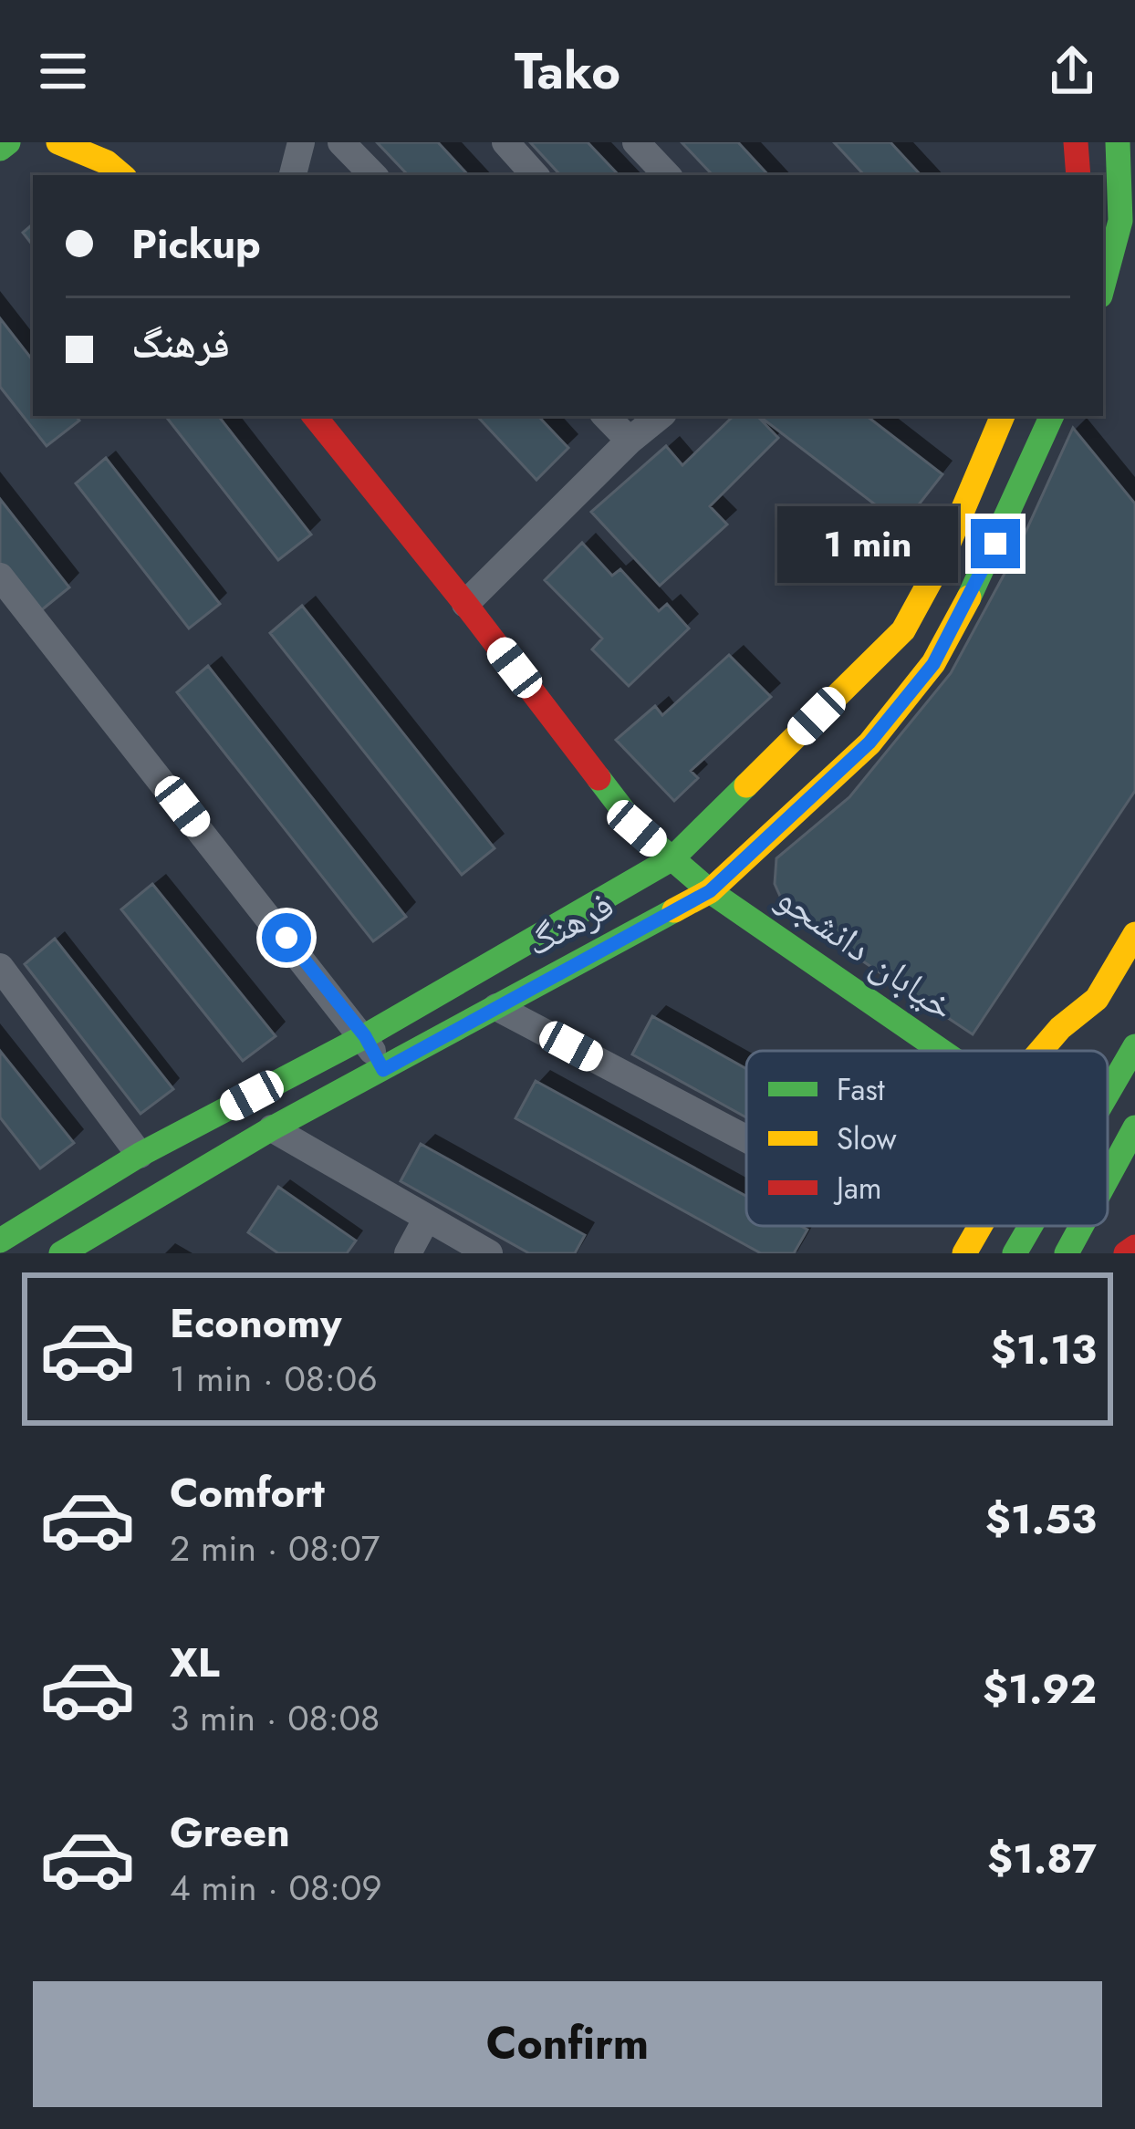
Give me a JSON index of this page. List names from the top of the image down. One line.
{"streets":{"main road":["فرهنگ","خیابان دانشجو"]},"crossings":[["فرهنگ","خیابان دانشجو"]],"legend":["Fast","Slow","Jam"],"page":{"header":"Tako","banner":["Pickup","فرهنگ"],"bubble":"1 min","list":[{"name":"Economy","note":"1 min · 08:06","value":"$1.13"},{"name":"Comfort","note":"2 min · 08:07","value":"$1.53"},{"name":"XL","note":"3 min · 08:08","value":"$1.92"},{"name":"Green","note":"4 min · 08:09","value":"$1.87"}],"buttons":"Confirm"}}
